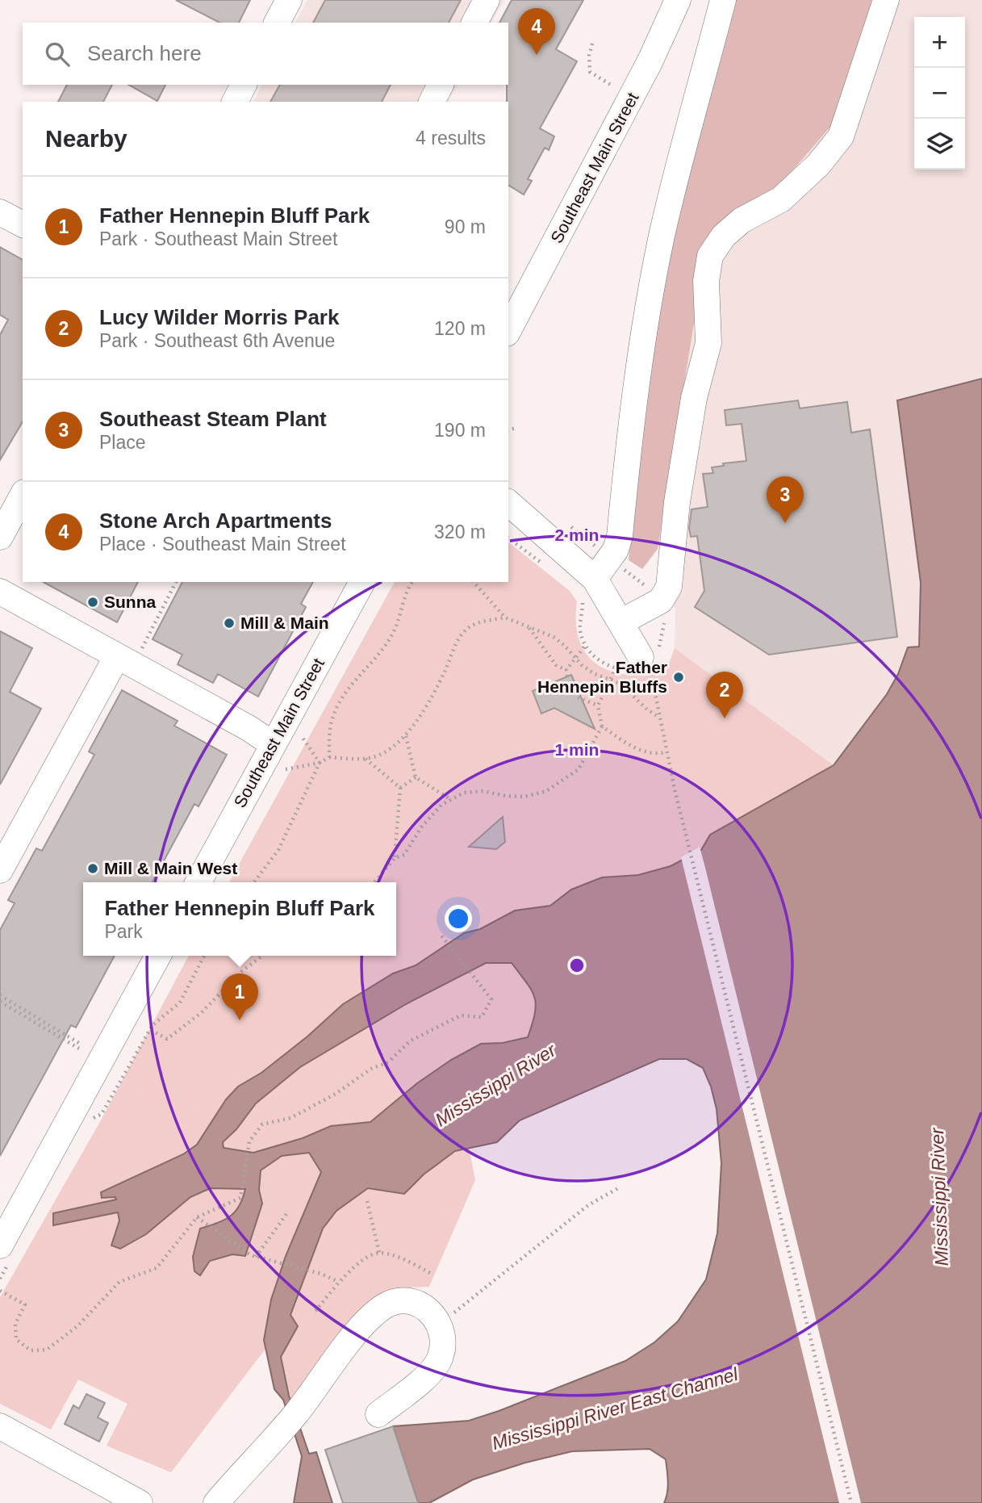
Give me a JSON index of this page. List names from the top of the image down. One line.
{"streets":{"street":["Southeast Main Street"]},"water":["Mississippi River","Mississippi River East Channel"],"places":["Sunna","Mill & Main","Father Hennepin Bluffs","Mill & Main West"],"page":{"pins":["4","3","2","1"],"map_buttons":["+","−"],"search":"Search here","heading":["Nearby","4 results"],"list":[{"mark":"1","name":"Father Hennepin Bluff Park","note":"Park · Southeast Main Street","value":"90 m"},{"mark":"2","name":"Lucy Wilder Morris Park","note":"Park · Southeast 6th Avenue","value":"120 m"},{"mark":"3","name":"Southeast Steam Plant","note":"Place","value":"190 m"},{"mark":"4","name":"Stone Arch Apartments","note":"Place · Southeast Main Street","value":"320 m"}],"popup":["Father Hennepin Bluff Park","Park"]},"rings":["2 min","1 min"]}
